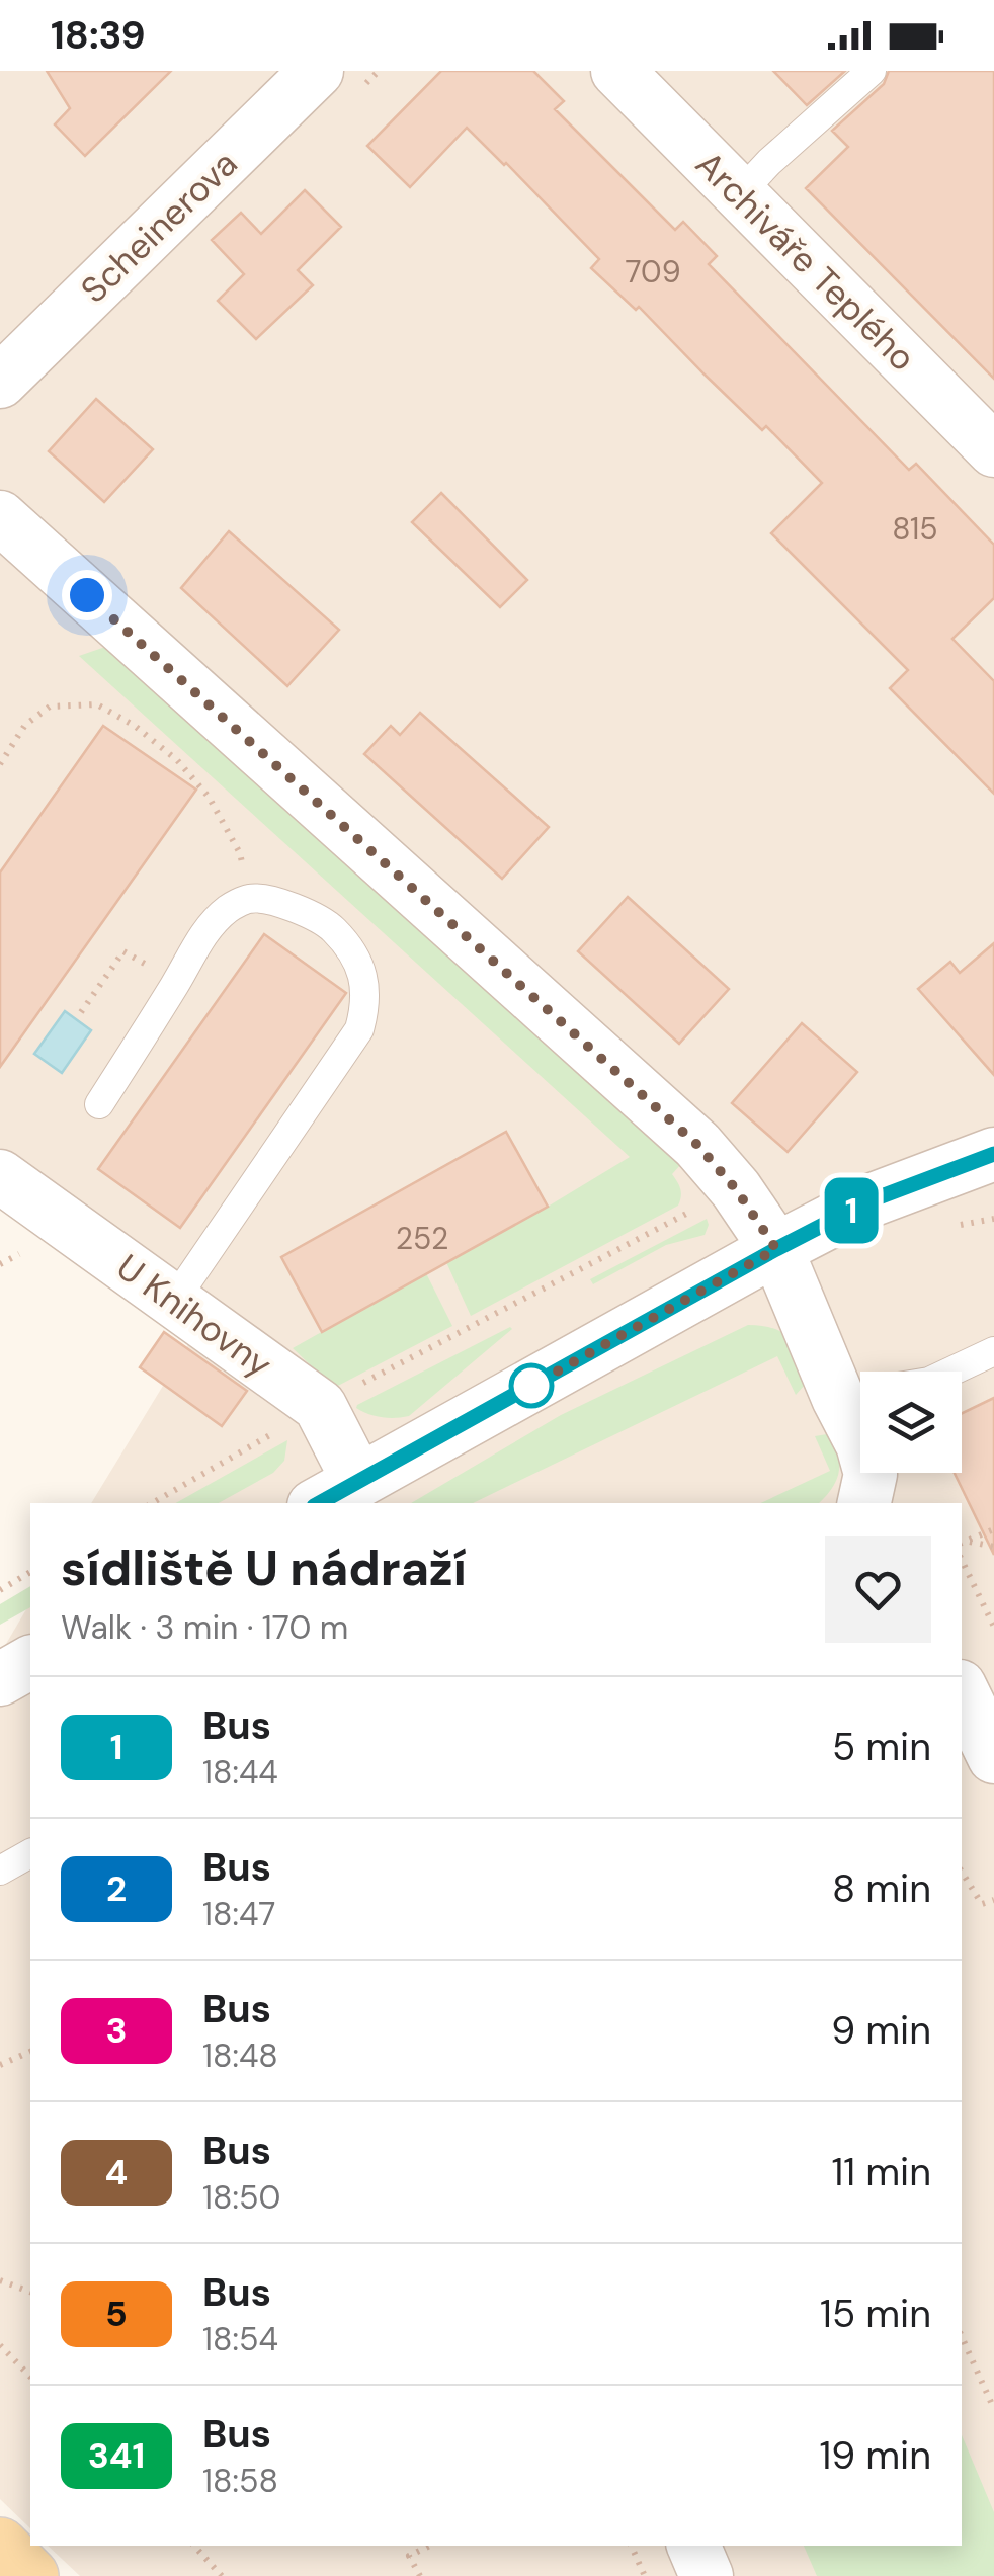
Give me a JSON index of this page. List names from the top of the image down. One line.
{"streets":{"street":["Scheinerova","Archiváře Teplého","U Knihovny"]},"lines":["bus line 1"],"house_numbers":["709","815","252"],"page":{"status":"18:39","on_map":"1","heading":["sídliště U nádraží","Walk · 3 min · 170 m"],"list":[{"mark":"1","name":"Bus","note":"18:44","value":"5 min"},{"mark":"2","name":"Bus","note":"18:47","value":"8 min"},{"mark":"3","name":"Bus","note":"18:48","value":"9 min"},{"mark":"4","name":"Bus","note":"18:50","value":"11 min"},{"mark":"5","name":"Bus","note":"18:54","value":"15 min"},{"mark":"341","name":"Bus","note":"18:58","value":"19 min"}]}}
